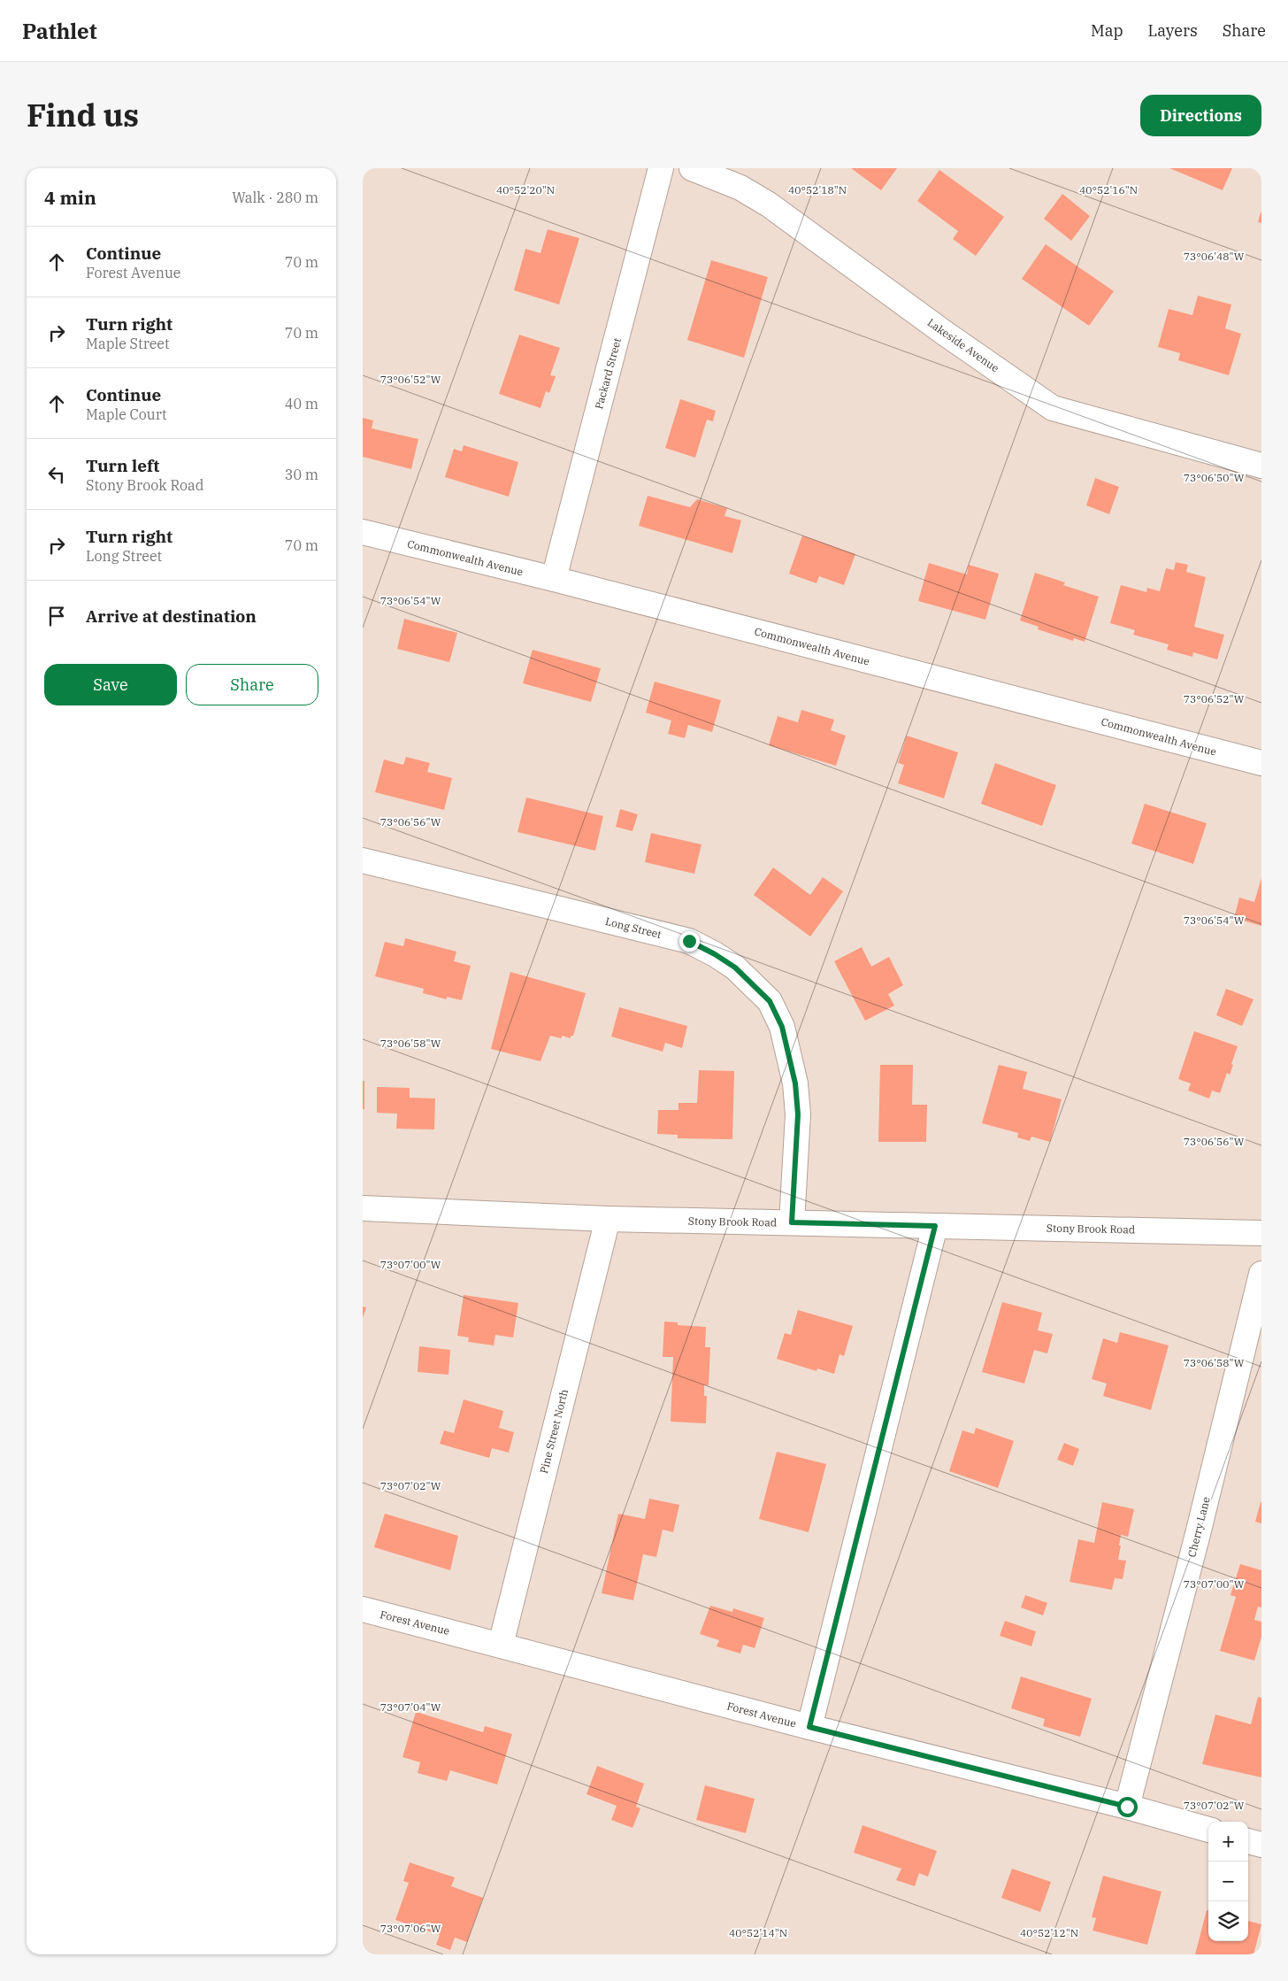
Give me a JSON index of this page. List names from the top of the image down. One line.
{"streets":{"street":["Lakeside Avenue","Packard Street","Commonwealth Avenue","Long Street","Stony Brook Road","Pine Street North","Cherry Lane","Forest Avenue"]},"crossings":[["Packard Street","Commonwealth Avenue"],["Long Street","Stony Brook Road"],["Stony Brook Road","Pine Street North"],["Pine Street North","Forest Avenue"],["Cherry Lane","Forest Avenue"]],"page":{"header":"Pathlet","nav":["Map","Layers","Share"],"title":"Find us","buttons":["Directions",["Save","Share"]],"heading":["4 min","Walk · 280 m"],"list":[["Continue","Forest Avenue","70 m"],["Turn right","Maple Street","70 m"],["Continue","Maple Court","40 m"],["Turn left","Stony Brook Road","30 m"],["Turn right","Long Street","70 m"],"Arrive at destination"],"map_buttons":["+","−"]},"coordinates":["40°52'20\"N","40°52'18\"N","40°52'16\"N","73°06'48\"W","73°06'52\"W","73°06'50\"W","73°06'54\"W","73°06'56\"W","73°06'58\"W","73°07'00\"W","73°07'02\"W","73°07'04\"W","73°07'06\"W","40°52'14\"N","40°52'12\"N"]}
